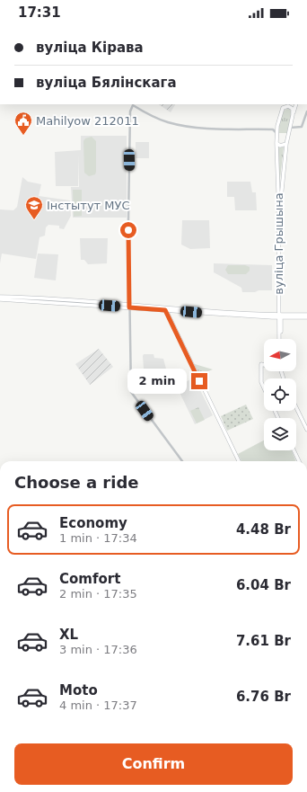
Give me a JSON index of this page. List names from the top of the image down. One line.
{"streets":{"main road":["вуліца Грышына"]},"places":{"public building":["Mahilyow 212011"],"school or university":["Інстытут МУС"]},"north":"left","page":{"status":"17:31","banner":["вуліца Кірава","вуліца Бялінскага"],"bubble":"2 min","heading":"Choose a ride","list":[{"name":"Economy","note":"1 min · 17:34","value":"4.48 Br"},{"name":"Comfort","note":"2 min · 17:35","value":"6.04 Br"},{"name":"XL","note":"3 min · 17:36","value":"7.61 Br"},{"name":"Moto","note":"4 min · 17:37","value":"6.76 Br"}],"buttons":"Confirm"}}
